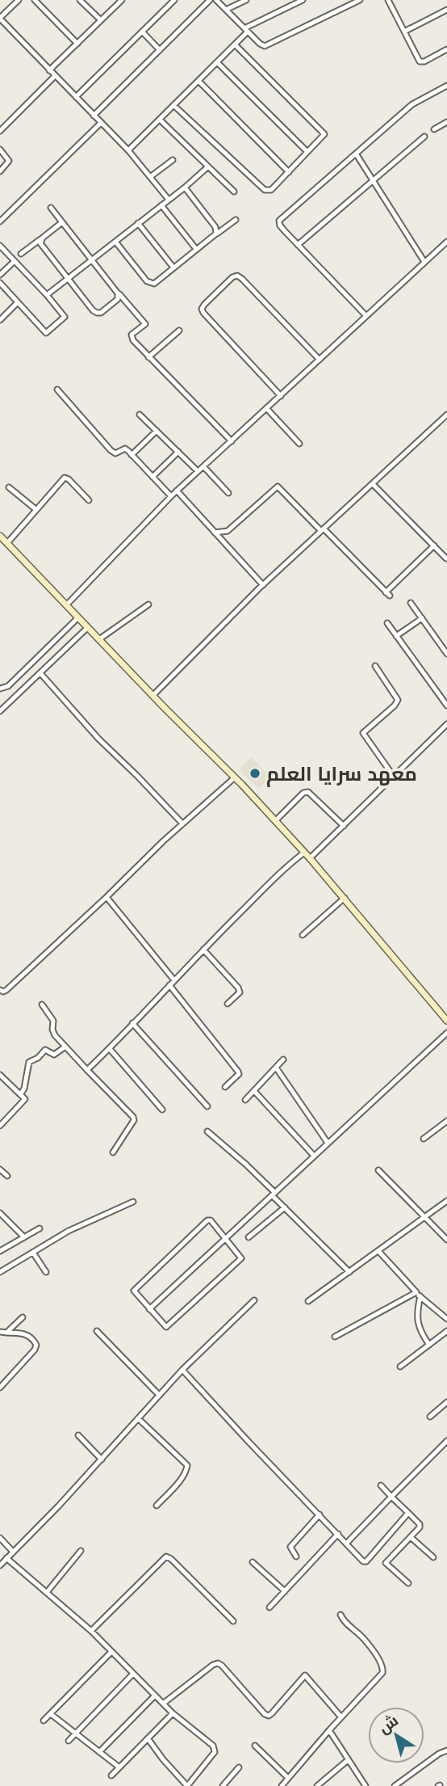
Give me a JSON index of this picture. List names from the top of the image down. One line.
{"places":["معهد سرايا العلم"],"north":"top left"}
